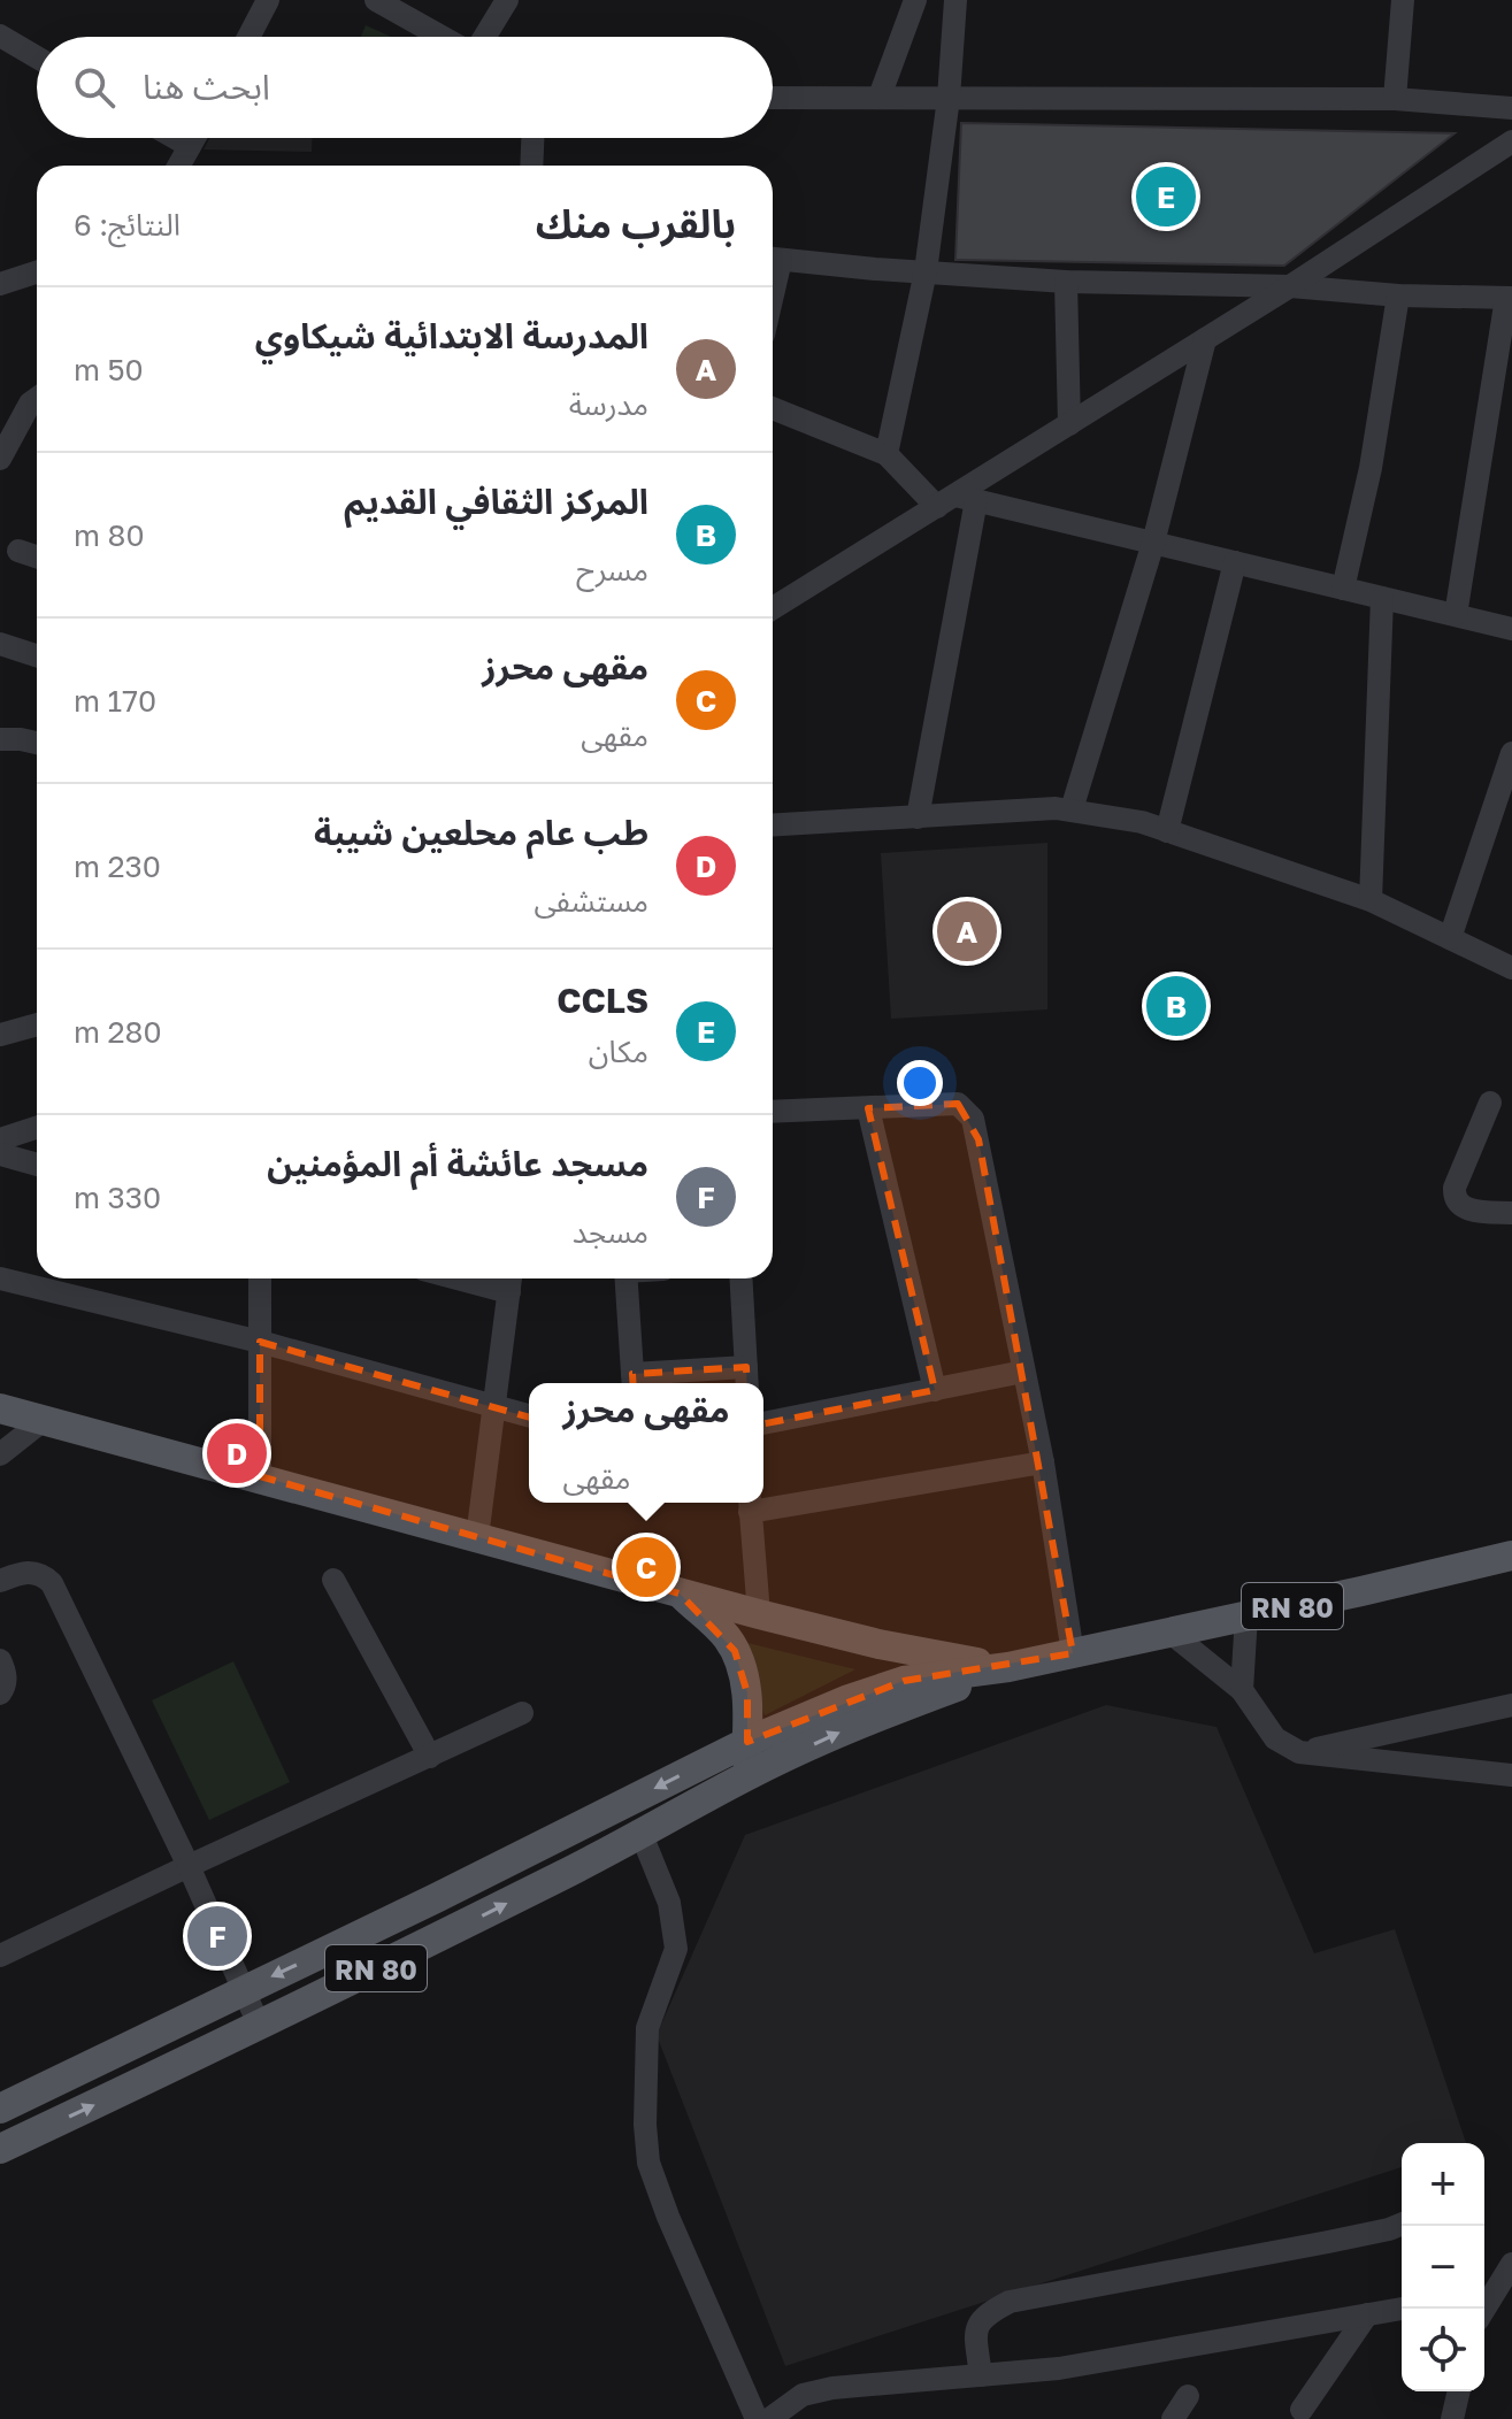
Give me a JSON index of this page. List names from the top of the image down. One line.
{"streets":{"main road":["RN 80"]},"page":{"search":"ابحث هنا","pins":["E","A","B","D","C","F"],"heading":["بالقرب منك","النتائج: 6"],"list":[{"mark":"A","name":"المدرسة الابتدائية شيكاوي","note":"مدرسة","value":"50 m"},{"mark":"B","name":"المركز الثقافي القديم","note":"مسرح","value":"80 m"},{"mark":"C","name":"مقهى محرز","note":"مقهى","value":"170 m"},{"mark":"D","name":"طب عام محلعين شيبة","note":"مستشفى","value":"230 m"},{"mark":"E","name":"CCLS","note":"مكان","value":"280 m"},{"mark":"F","name":"مسجد عائشة أم المؤمنين","note":"مسجد","value":"330 m"}],"popup":["مقهى محرز","مقهى"],"map_buttons":["+","−"]}}
